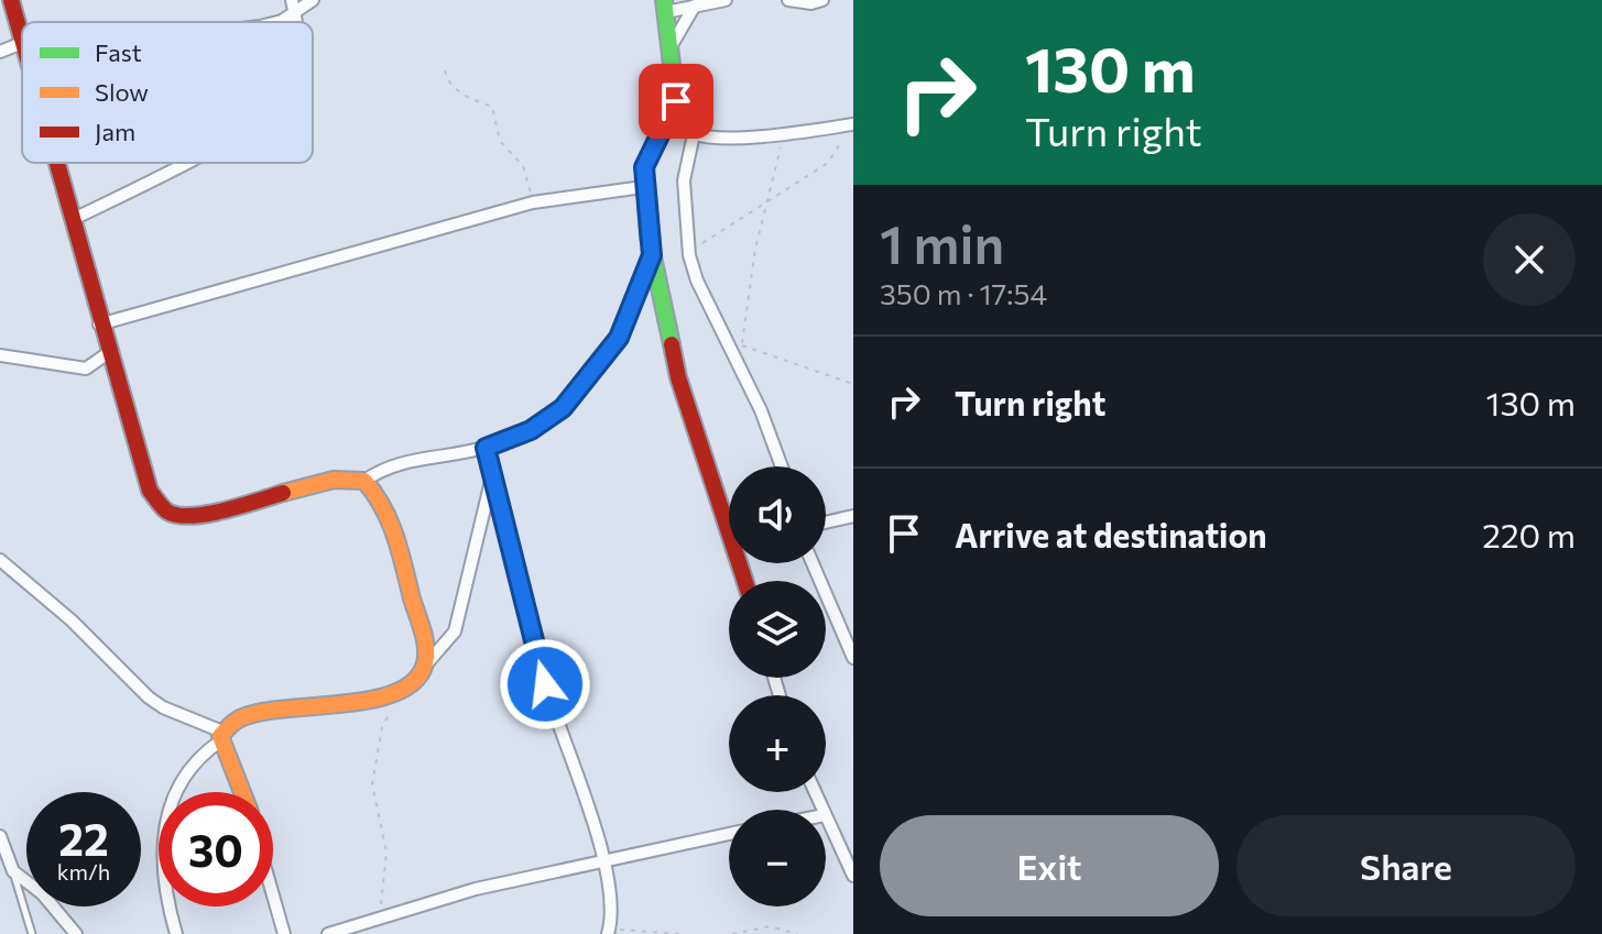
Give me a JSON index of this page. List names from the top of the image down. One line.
{"legend":["Fast","Slow","Jam"],"page":{"turn":["130 m","Turn right"],"heading":["1 min","350 m · 17:54"],"list":[{"name":"Turn right","value":"130 m"},{"name":"Arrive at destination","value":"220 m"}],"map_buttons":["+","−"],"speed":"22 km/h","limit":"30","buttons":["Exit","Share"]}}
